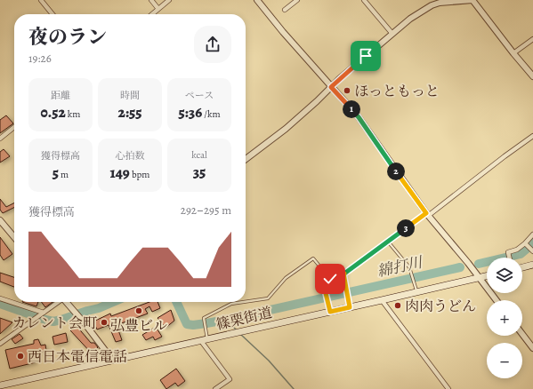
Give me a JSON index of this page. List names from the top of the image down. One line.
{"streets":{"main road":["篠栗街道"]},"water":["綿打川"],"places":["ほっともっと","肉肉うどん","弘豊ビル","カレント会町","西日本電信電話"],"page":{"heading":["夜のラン","19:26"],"stats":[["距離","0.52 km"],["時間","2:55"],["ペース","5:36 /km"],["獲得標高","5 m"],["心拍数","149 bpm"],["kcal","35"]],"pins":["1","2","3"],"chart":["獲得標高","292–295 m"],"map_buttons":["+","−"]}}
